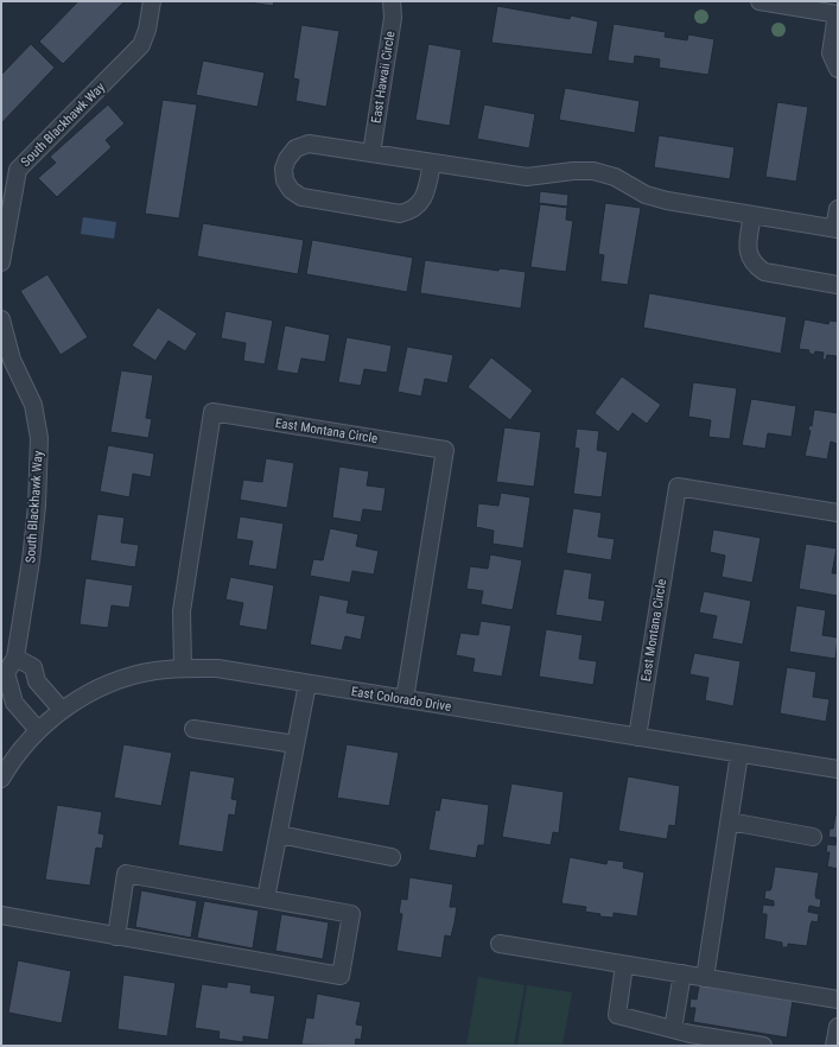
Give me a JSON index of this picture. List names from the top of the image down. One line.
{"streets":{"street":["East Hawaii Circle","South Blackhawk Way","East Montana Circle","East Colorado Drive"]},"crossings":[["South Blackhawk Way","East Colorado Drive"],["East Montana Circle","East Colorado Drive"]]}
